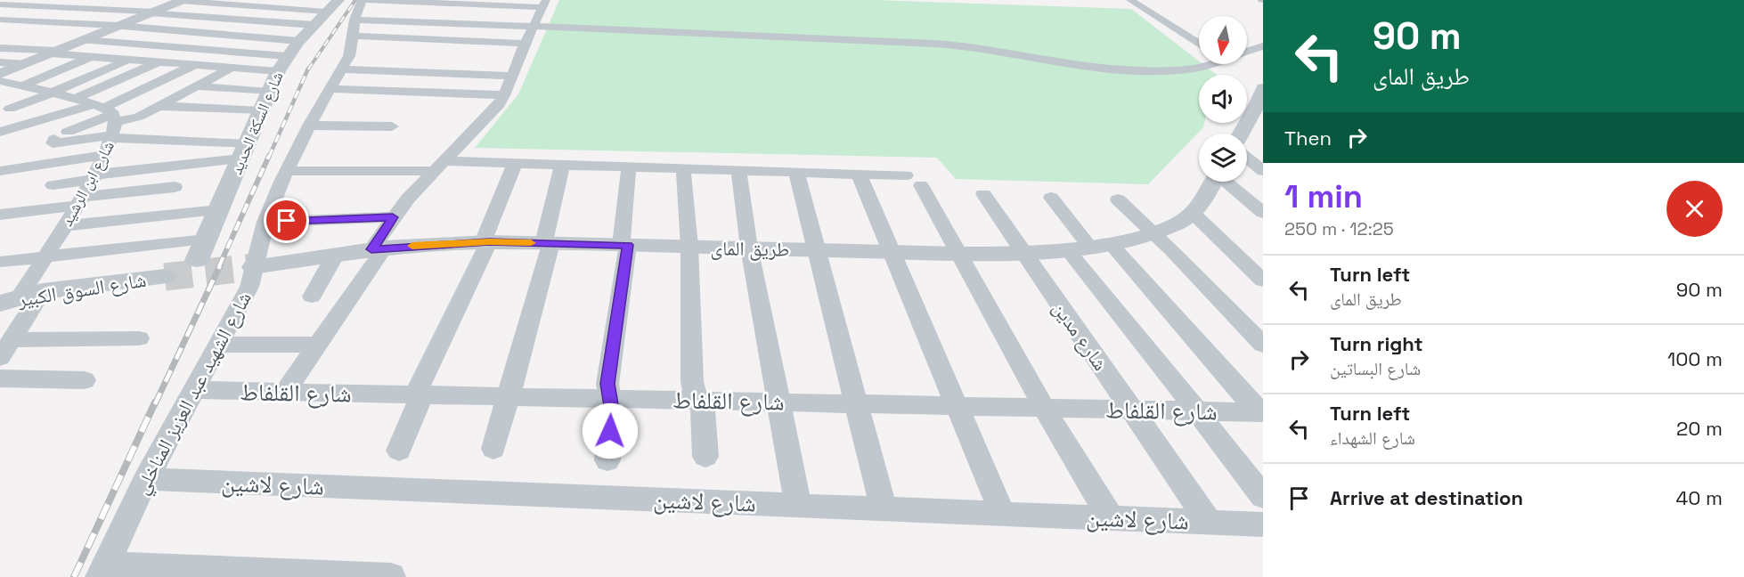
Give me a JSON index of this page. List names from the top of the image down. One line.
{"streets":{"street":["شارع السكة الحديد","شارع ابن الرشيد","طريق الماى","شارع السوق الكبير","شارع مدين","شارع الشهيد عبد العزيز المناخلي","شارع القلفاط","شارع لاشين"]},"crossings":[["شارع ابن الرشيد","شارع السوق الكبير"],["طريق الماى","شارع مدين"],["طريق الماى","شارع الشهيد عبد العزيز المناخلي"],["شارع مدين","شارع القلفاط"],["شارع مدين","شارع لاشين"],["شارع الشهيد عبد العزيز المناخلي","شارع القلفاط"],["شارع الشهيد عبد العزيز المناخلي","شارع لاشين"]],"north":"bottom","page":{"turn":["90 m","طريق الماى"],"then":"Then","heading":["1 min","250 m · 12:25"],"list":[{"name":"Turn left","note":"طريق الماى","value":"90 m"},{"name":"Turn right","note":"شارع البساتين","value":"100 m"},{"name":"Turn left","note":"شارع الشهداء","value":"20 m"},{"name":"Arrive at destination","value":"40 m"}]}}
